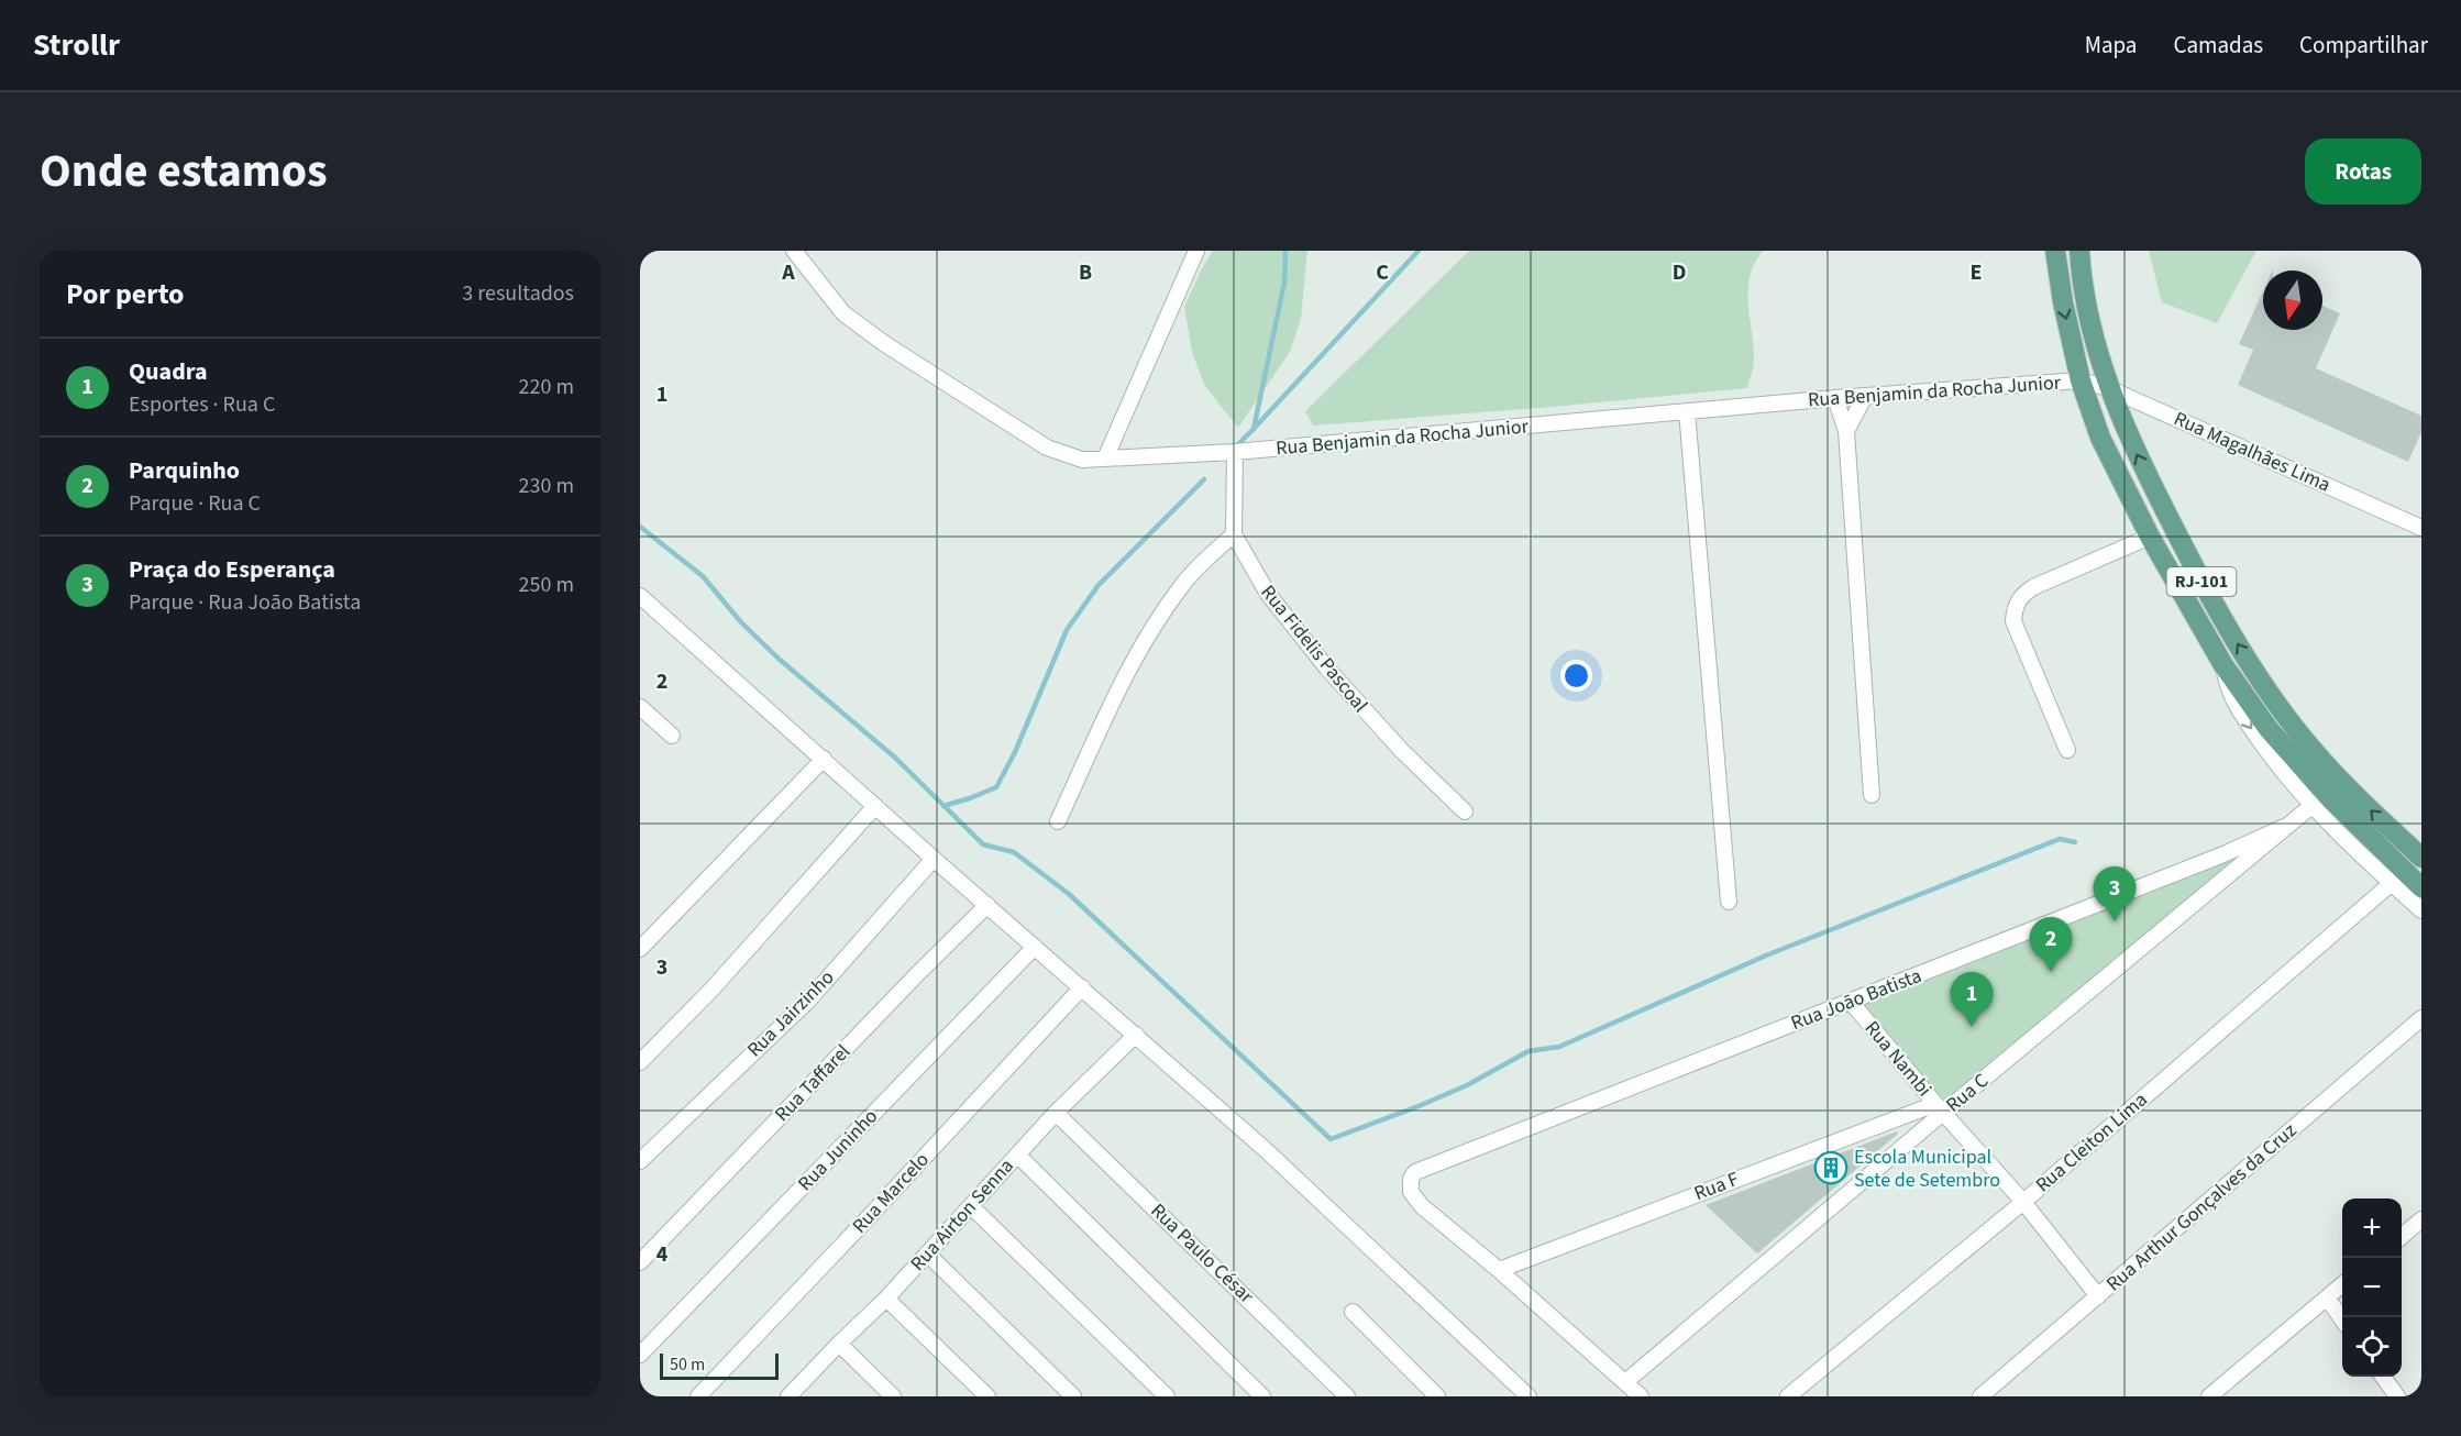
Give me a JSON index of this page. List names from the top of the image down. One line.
{"streets":{"main road":["RJ-101"],"street":["Rua Benjamin da Rocha Junior","Rua Magalhães Lima","Rua Fidelis Pascoal","Rua Joāo Batista","Rua Jairzinho","Rua Nambi","Rua Taffarel","Rua C","Rua Cleiton Lima","Rua Juninho","Rua F","Rua Marcelo","Rua Arthur Gonçalves da Cruz","Rua Airton Senna","Rua Paulo César"]},"crossings":[["Rua Benjamin da Rocha Junior","Rua Magalhães Lima"],["Rua Benjamin da Rocha Junior","RJ-101"],["Rua Benjamin da Rocha Junior","Rua Fidelis Pascoal"],["Rua Magalhães Lima","RJ-101"],["Rua Joāo Batista","Rua Nambi"],["Rua Joāo Batista","Rua C"],["Rua Joāo Batista","Rua F"],["Rua Nambi","Rua C"],["Rua Nambi","Rua Cleiton Lima"],["Rua Nambi","Rua F"],["Rua Nambi","Rua Arthur Gonçalves da Cruz"],["Rua C","Rua F"],["Rua Airton Senna","Rua Paulo César"]],"places":{"building":["Escola Municipal Sete de Setembro"]},"scale_bar":"50 m","north":"bottom","page":{"header":"Strollr","nav":["Mapa","Camadas","Compartilhar"],"title":"Onde estamos","buttons":"Rotas","heading":["Por perto","3 resultados"],"list":[{"mark":"1","name":"Quadra","note":"Esportes · Rua C","value":"220 m"},{"mark":"2","name":"Parquinho","note":"Parque · Rua C","value":"230 m"},{"mark":"3","name":"Praça do Esperança","note":"Parque · Rua Joāo Batista","value":"250 m"}],"pins":["3","2","1"],"map_buttons":["+","−"],"scale":"50 m"},"grid":{"columns":["A","B","C","D","E"],"rows":["1","2","3","4"]}}
